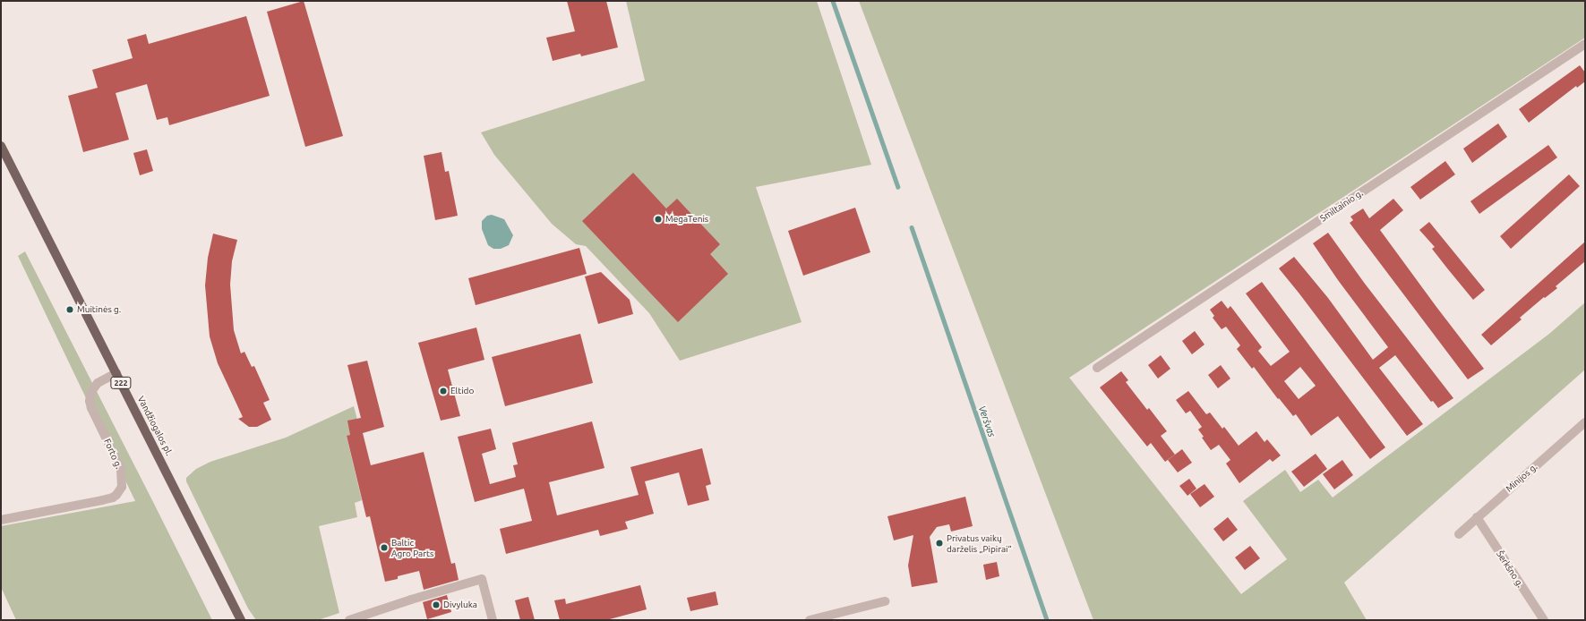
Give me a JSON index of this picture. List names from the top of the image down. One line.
{"streets":{"main road":["222","Vandžiogalos pl."],"street":["Smiltainio g.","Forto g.","Minijos g.","Šerkšno g."]},"crossings":[["Vandžiogalos pl.","Forto g."],["Minijos g.","Šerkšno g."]],"water":["Veršvas"],"places":["MegaTenis","Muitinės g.","Eltido","Privatus vaikų darželis „Pipirai“","Baltic Agro Parts","Divyluka"]}
